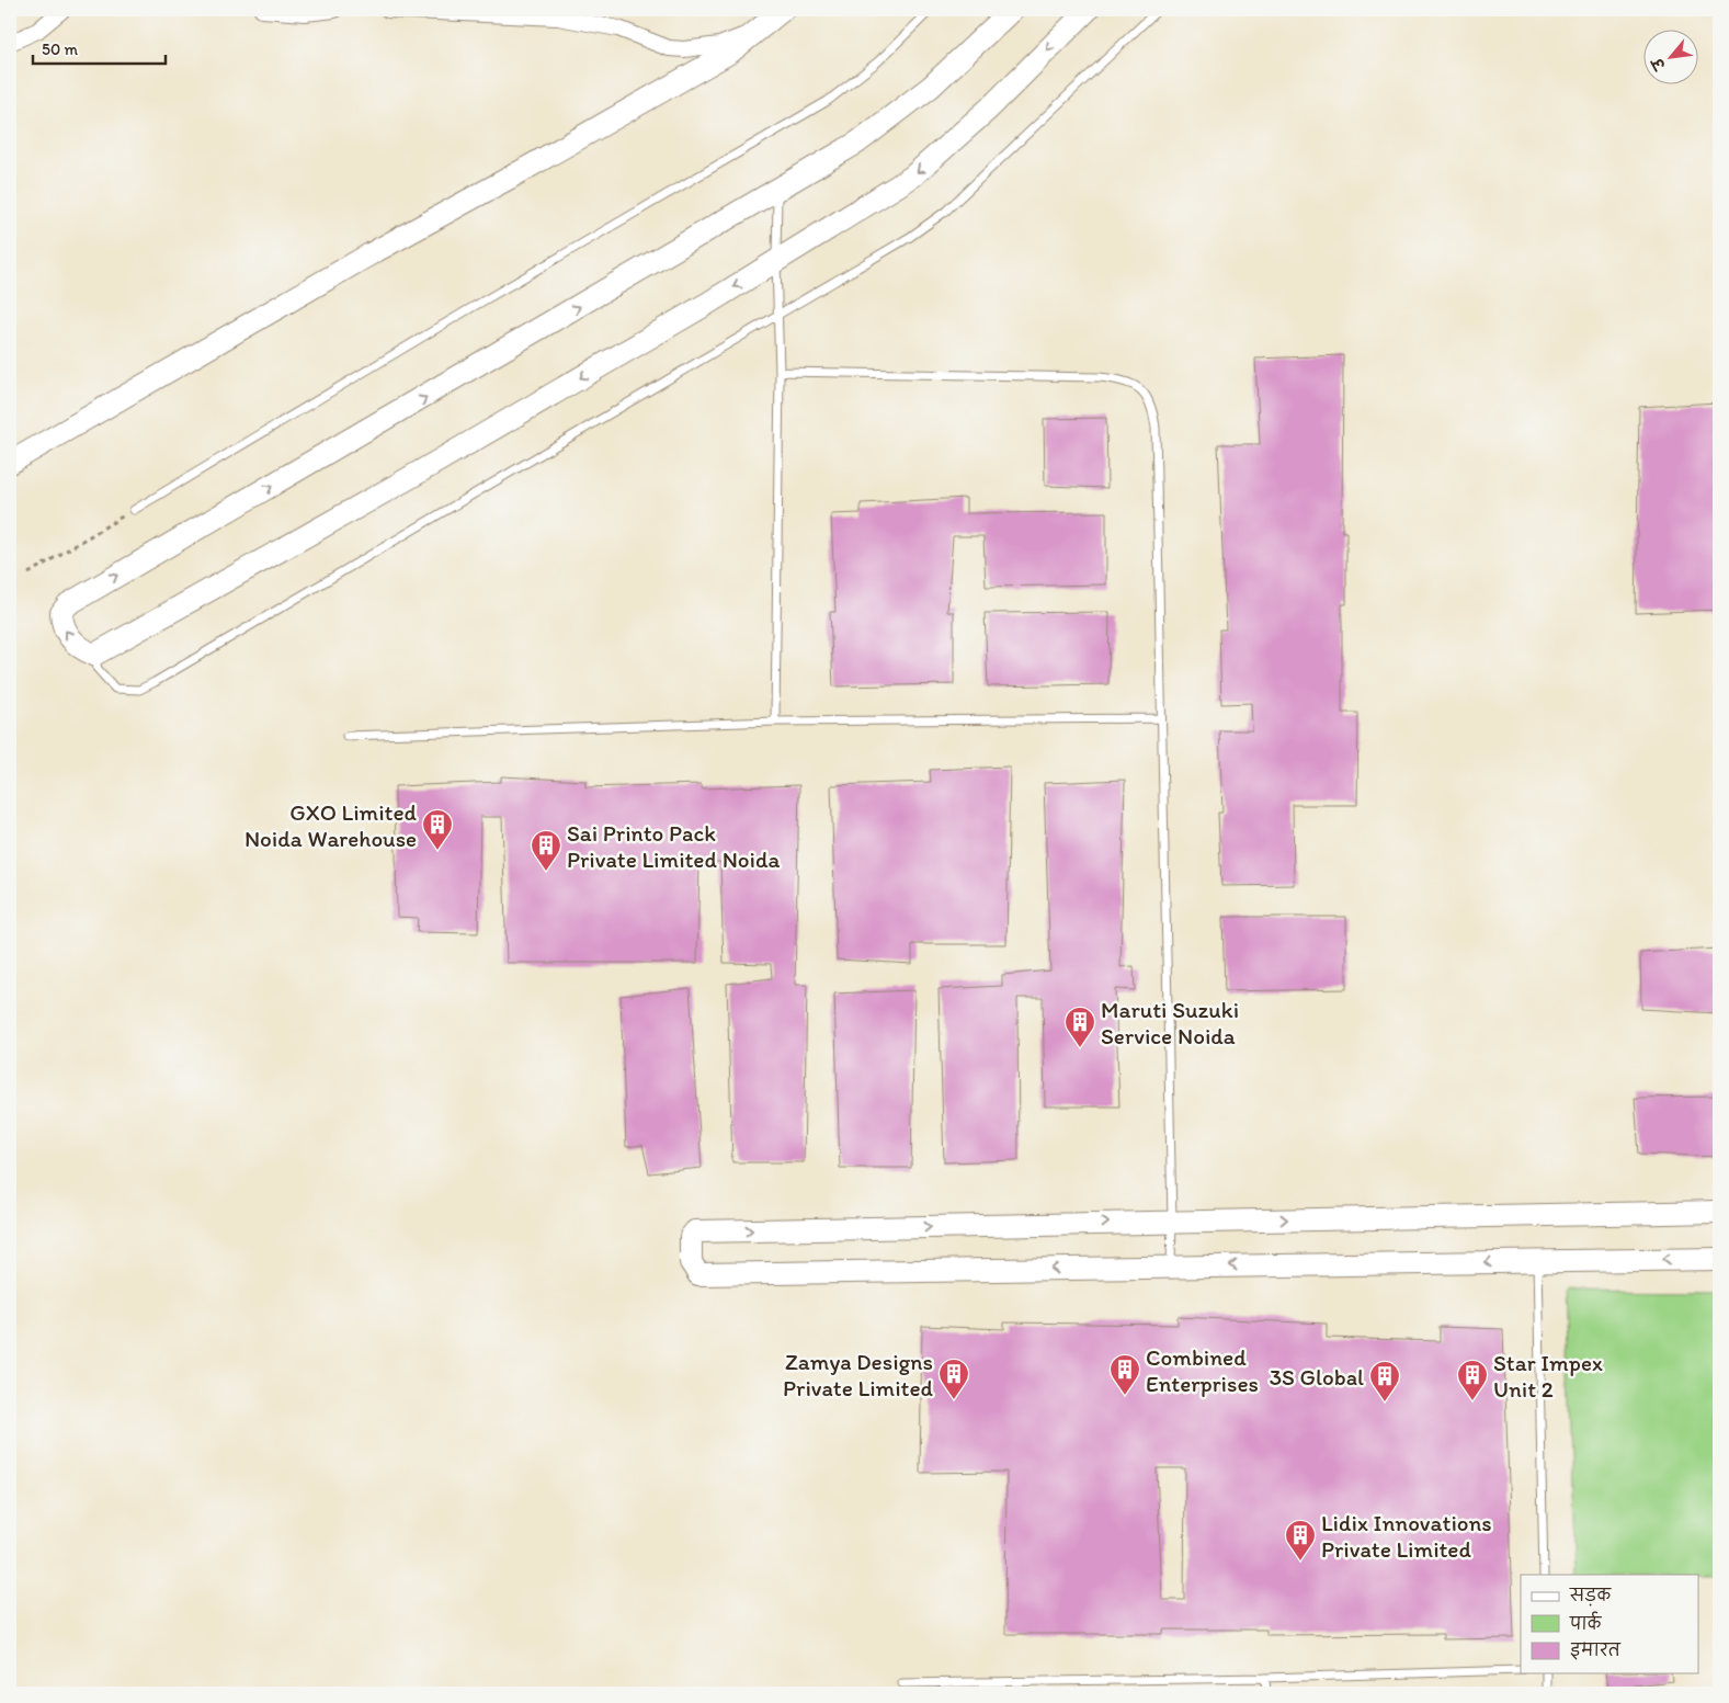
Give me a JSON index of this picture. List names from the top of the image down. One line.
{"places":{"building":["GXO Limited Noida Warehouse","Sai Printo Pack Private Limited Noida","Maruti Suzuki Service Noida","Combined Enterprises","Zamya Designs Private Limited","Star Impex Unit 2","3S Global","Lidix Innovations Private Limited"]},"legend":["सड़क","पार्क","इमारत"],"scale_bar":"50 m","north":"bottom left"}
